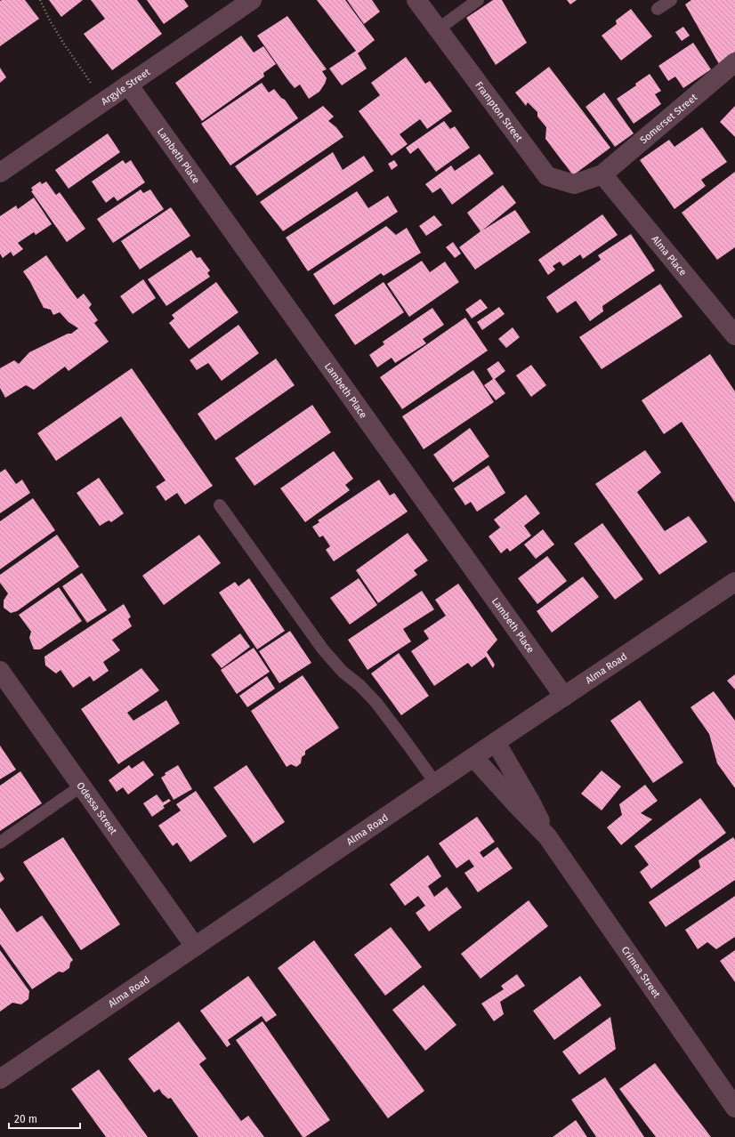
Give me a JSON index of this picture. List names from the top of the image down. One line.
{"streets":{"street":["Argyle Street","Frampton Street","Somerset Street","Lambeth Place","Alma Place","Alma Road","Odessa Street","Crimea Street"]},"crossings":[["Argyle Street","Lambeth Place"],["Frampton Street","Somerset Street"],["Frampton Street","Alma Place"],["Somerset Street","Alma Place"],["Lambeth Place","Alma Road"],["Alma Road","Odessa Street"],["Alma Road","Crimea Street"]],"scale_bar":"20 m"}
